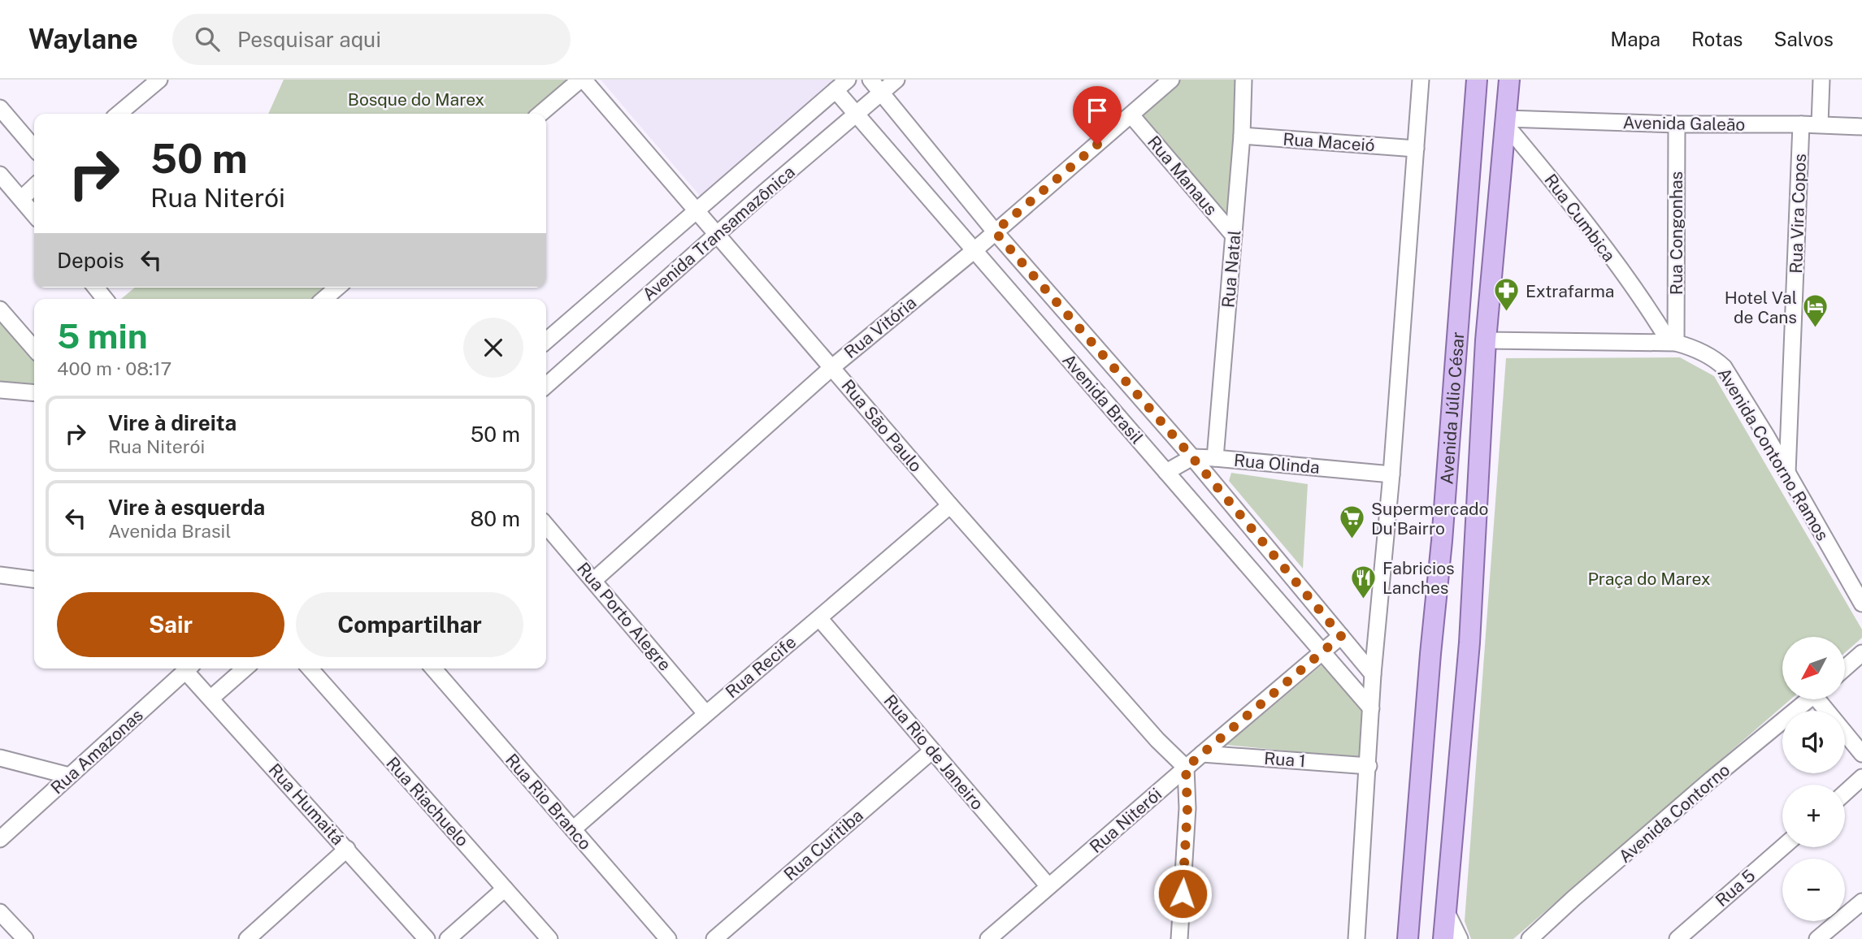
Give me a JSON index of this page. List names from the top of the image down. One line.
{"streets":{"main road":["Avenida Júlio César"],"street":["Avenida Galeão","Rua Maceió","Rua Manaus","Rua Vira Copos","Rua Cumbica","Avenida Transamazônica","Rua Congonhas","Rua Natal","Rua Vitória","Avenida Brasil","Rua São Paulo","Avenida Contorno Ramos","Rua Olinda","Rua Porto Alegre","Rua Recife","Rua Amazonas","Rua Rio de Janeiro","Rua 1","Rua Riachuelo","Rua Rio Branco","Rua Humaitá","Avenida Contorno","Rua Niterói","Rua Curitiba","Rua 5"]},"crossings":[["Avenida Galeão","Rua Vira Copos"],["Avenida Galeão","Rua Cumbica"],["Avenida Galeão","Rua Congonhas"],["Avenida Galeão","Avenida Júlio César"],["Rua Maceió","Rua Natal"],["Rua Manaus","Rua Natal"],["Rua Manaus","Rua Vitória"],["Rua Vira Copos","Avenida Contorno Ramos"],["Rua Cumbica","Rua Congonhas"],["Rua Cumbica","Avenida Júlio César"],["Rua Cumbica","Avenida Contorno Ramos"],["Avenida Transamazônica","Avenida Brasil"],["Avenida Transamazônica","Rua São Paulo"],["Rua Congonhas","Avenida Contorno Ramos"],["Rua Natal","Rua Olinda"],["Rua Vitória","Avenida Brasil"],["Rua Vitória","Rua São Paulo"],["Rua Vitória","Rua Porto Alegre"],["Avenida Brasil","Rua Olinda"],["Avenida Brasil","Rua Niterói"],["Avenida Júlio César","Avenida Contorno Ramos"],["Rua São Paulo","Rua Recife"],["Rua São Paulo","Rua Niterói"],["Rua Porto Alegre","Rua Recife"],["Rua Recife","Rua Rio de Janeiro"],["Rua Recife","Rua Rio Branco"],["Rua Rio de Janeiro","Rua Niterói"],["Rua Rio de Janeiro","Rua Curitiba"],["Rua 1","Rua Niterói"]],"parks":["Bosque do Marex","Praça do Marex"],"places":{"pharmacy":["Extrafarma"],"hotel":["Hotel Val de Cans"],"supermarket":["Supermercado Du'Bairro"],"restaurant":["Fabricios Lanches"]},"north":"bottom left","page":{"header":"Waylane","search":"Pesquisar aqui","nav":["Mapa","Rotas","Salvos"],"turn":["50 m","Rua Niterói"],"then":"Depois","heading":["5 min","400 m · 08:17"],"list":[{"name":"Vire à direita","note":"Rua Niterói","value":"50 m"},{"name":"Vire à esquerda","note":"Avenida Brasil","value":"80 m"}],"buttons":["Sair","Compartilhar"],"map_buttons":["+","−"]}}
